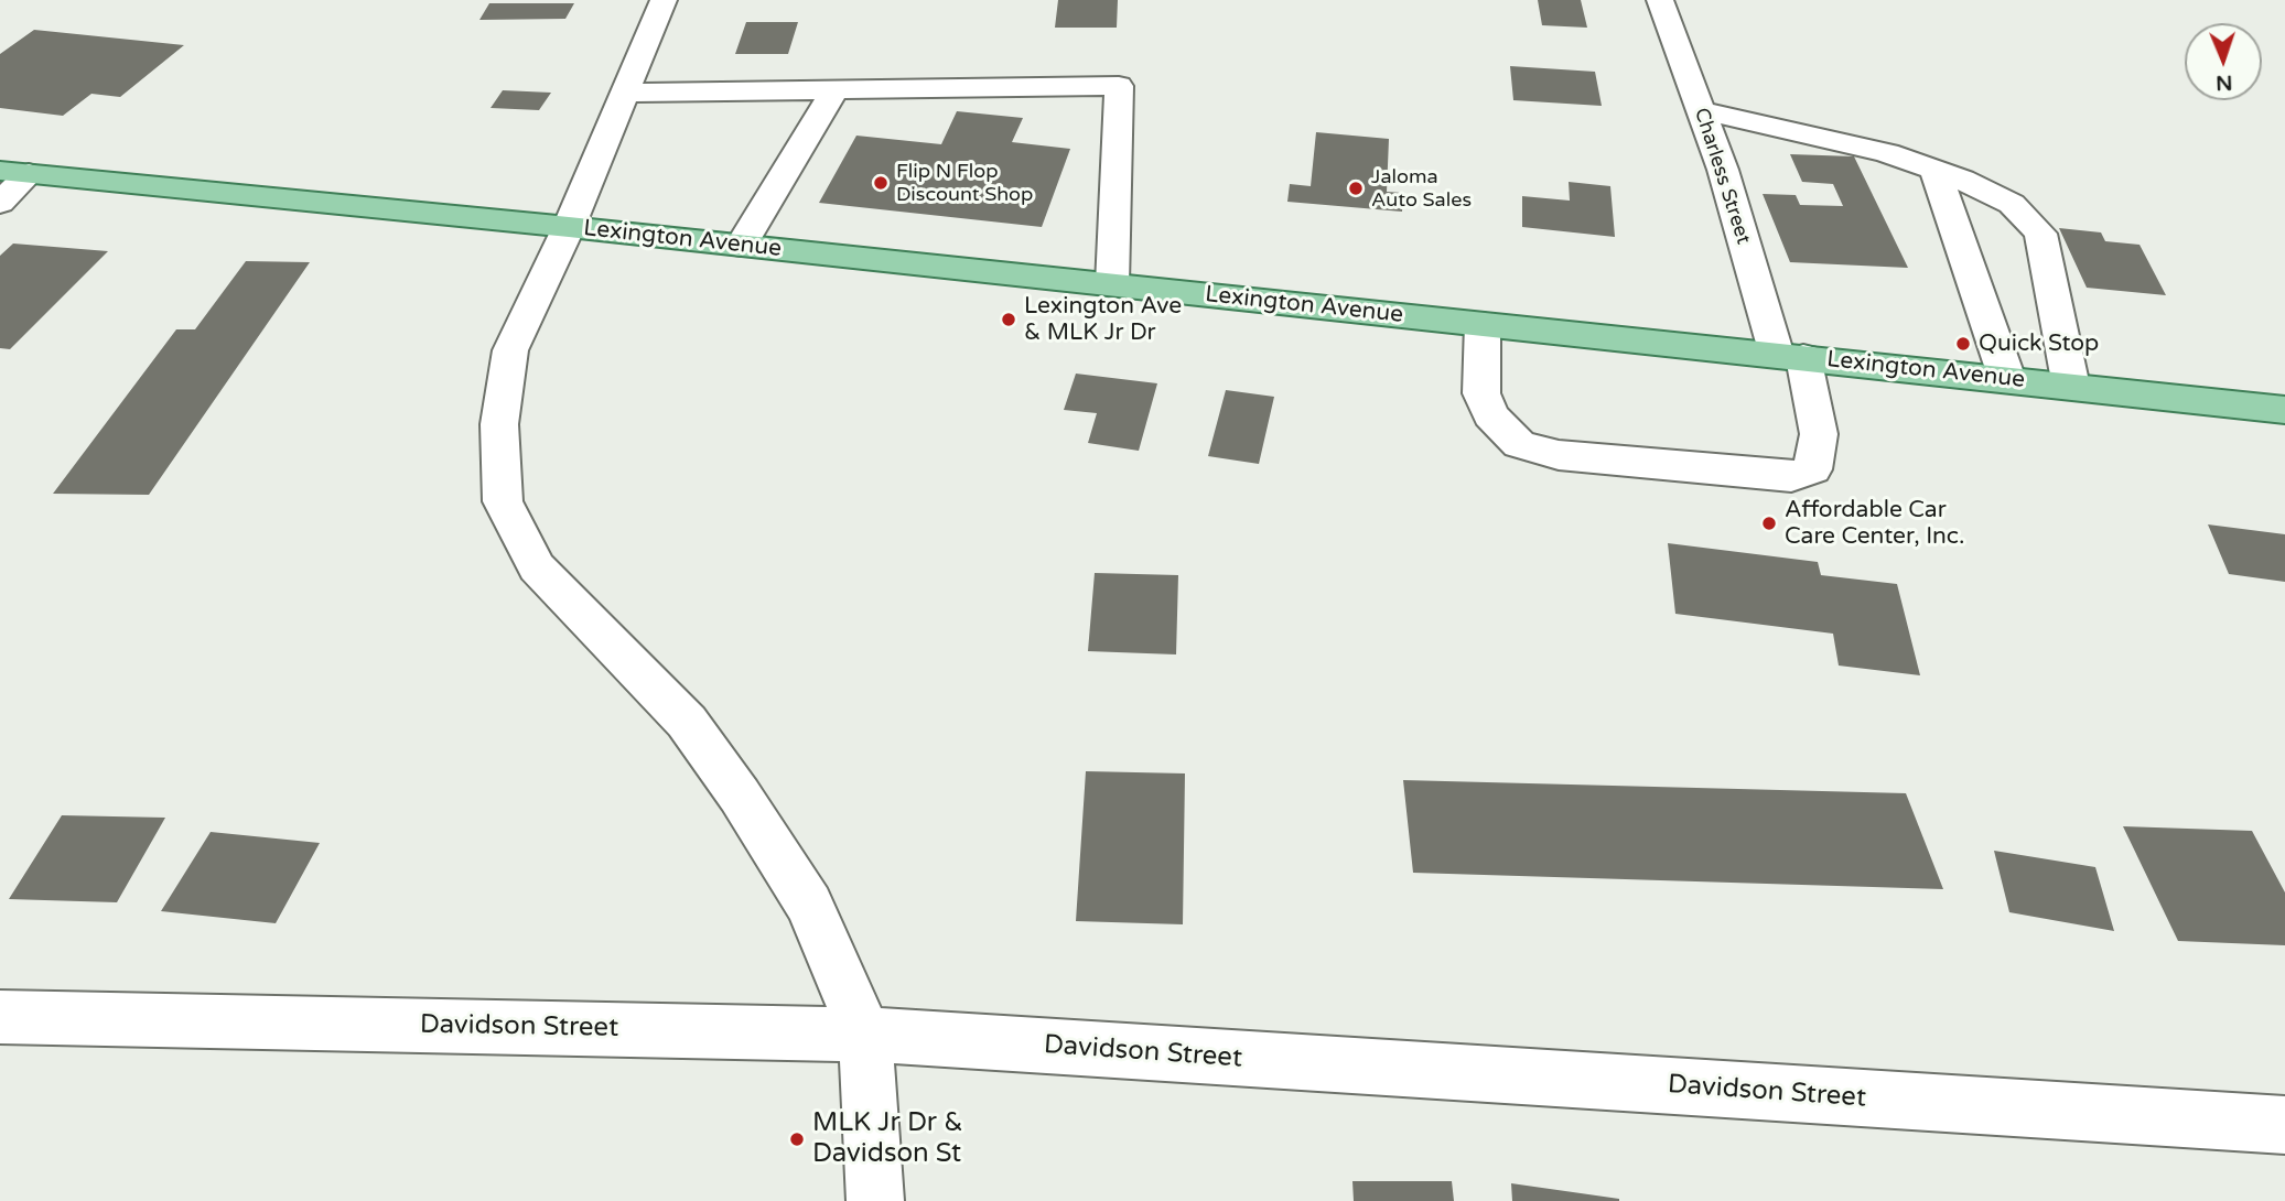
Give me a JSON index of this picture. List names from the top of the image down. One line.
{"streets":{"main road":["Lexington Avenue"],"street":["Charless Street","Davidson Street"]},"crossings":[["Charless Street","Lexington Avenue"]],"places":["Flip N Flop Discount Shop","Jaloma Auto Sales","Lexington Ave & MLK Jr Dr","Quick Stop","Affordable Car Care Center, Inc.","MLK Jr Dr & Davidson St"],"north":"bottom"}
